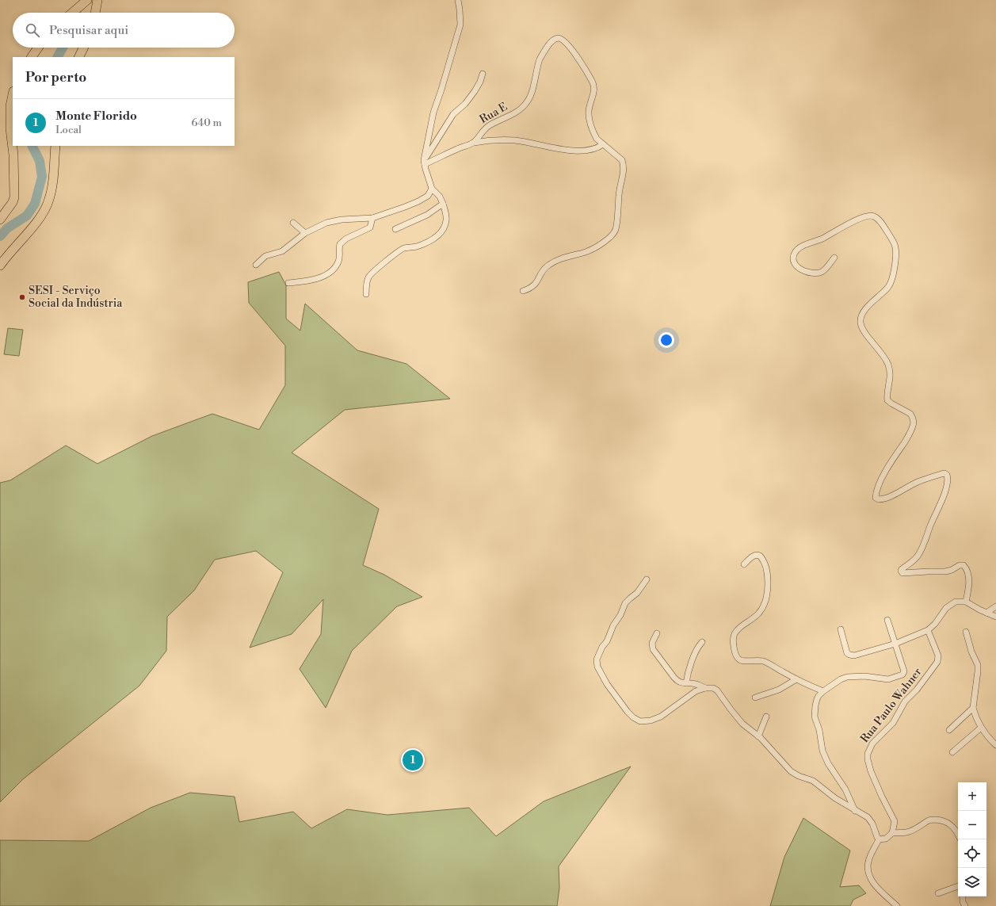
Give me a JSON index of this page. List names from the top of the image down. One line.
{"streets":{"street":["Rua E","Rua Paulo Wahner"]},"places":["SESI - Serviço Social da Indústria"],"page":{"search":"Pesquisar aqui","heading":"Por perto","list":[{"mark":"1","name":"Monte Florido","note":"Local","value":"640 m"}],"pins":"1","map_buttons":["+","−"]}}
